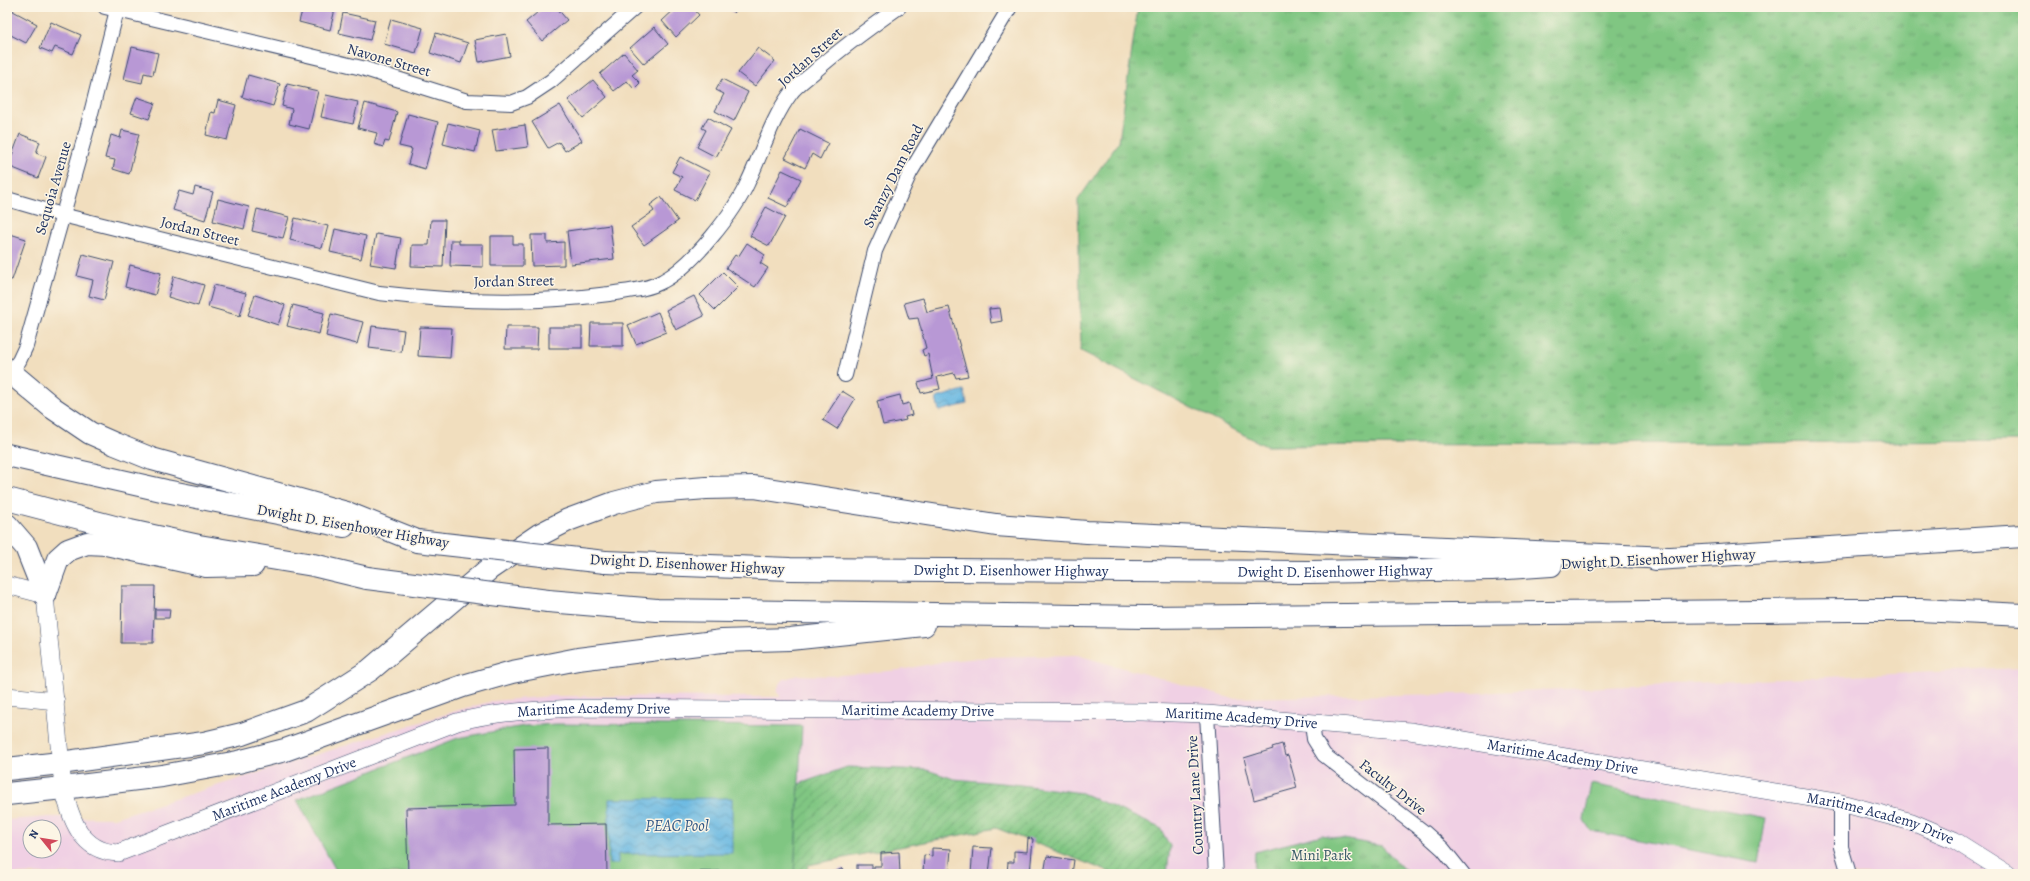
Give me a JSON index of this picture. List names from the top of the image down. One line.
{"streets":{"main road":["Dwight D. Eisenhower Highway"],"street":["Jordan Street","Navone Street","Swanzy Dam Road","Sequoia Avenue","Maritime Academy Drive","Faculty Drive","Country Lane Drive"]},"crossings":[["Jordan Street","Sequoia Avenue"],["Navone Street","Sequoia Avenue"],["Maritime Academy Drive","Faculty Drive"],["Maritime Academy Drive","Country Lane Drive"]],"water":["PEAC Pool"],"parks":["Mini Park"],"north":"top left"}
